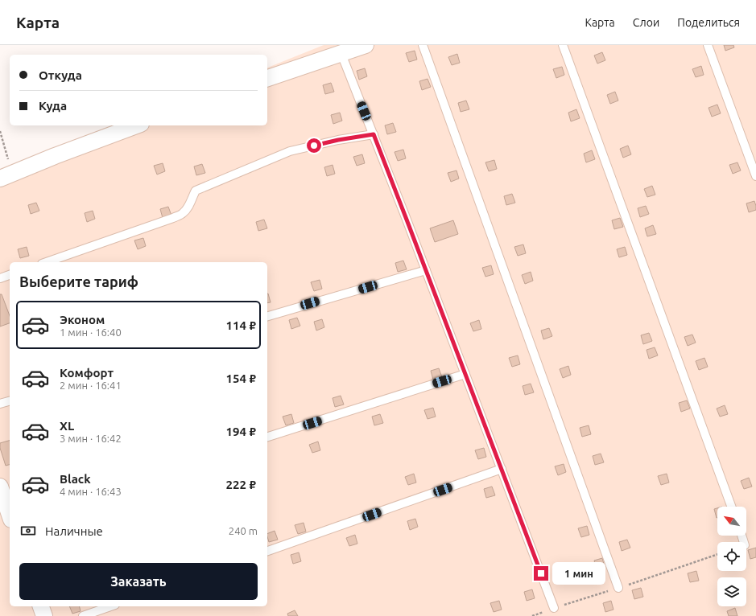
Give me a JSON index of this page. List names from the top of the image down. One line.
{"north":"top left","page":{"header":"Карта","nav":["Карта","Слои","Поделиться"],"banner":["Откуда","Куда"],"heading":"Выберите тариф","list":[{"name":"Эконом","note":"1 мин · 16:40","value":"114 ₽"},{"name":"Комфорт","note":"2 мин · 16:41","value":"154 ₽"},{"name":"XL","note":"3 мин · 16:42","value":"194 ₽"},{"name":"Black","note":"4 мин · 16:43","value":"222 ₽"}],"pay":["Наличные","240 m"],"buttons":"Заказать","bubble":"1 мин"}}
